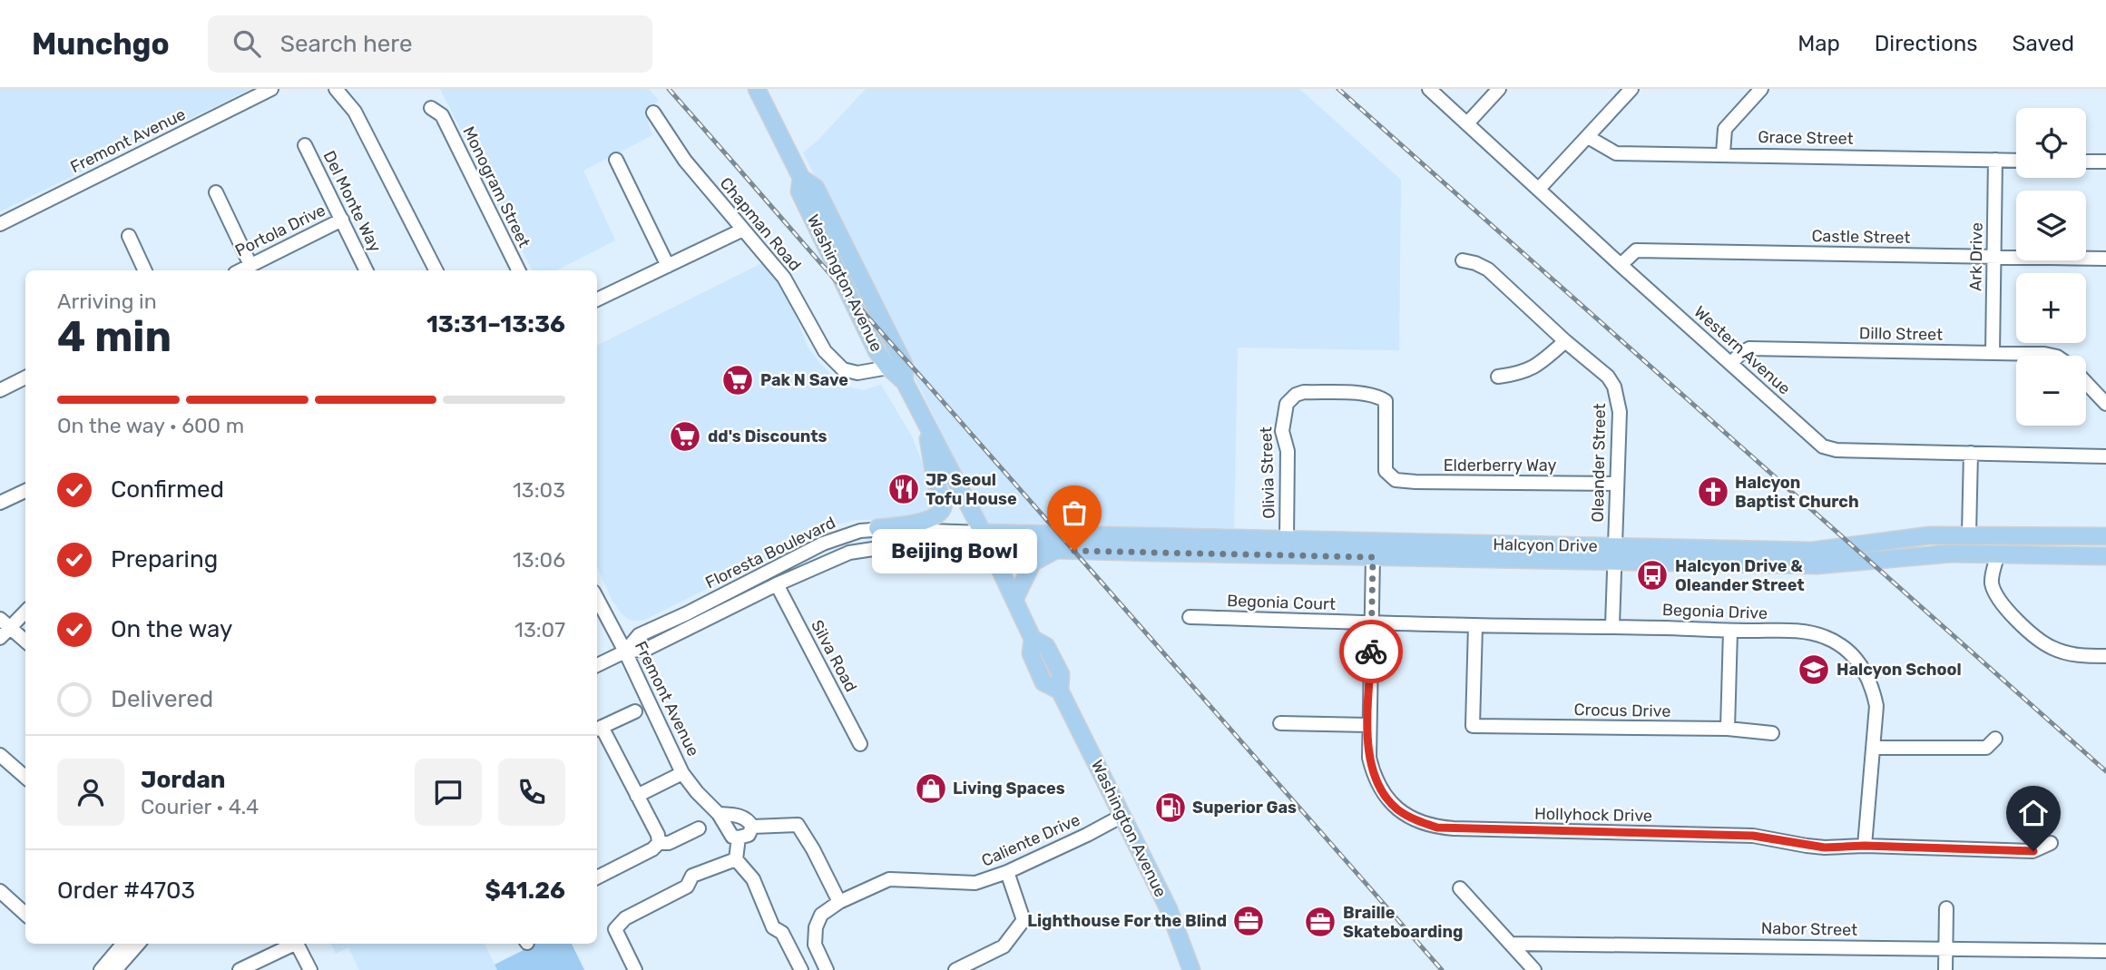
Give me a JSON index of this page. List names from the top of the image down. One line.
{"streets":{"main road":["Washington Avenue","Halcyon Drive"],"street":["Grace Street","Fremont Avenue","Monogram Street","Del Monte Way","Chapman Road","Portola Drive","Castle Street","Ark Drive","Dillo Street","Western Avenue","Oleander Street","Elderberry Way","Olivia Street","Floresta Boulevard","Begonia Court","Begonia Drive","Silva Road","Crocus Drive","Hollyhock Drive","Caliente Drive","Nabor Street"]},"crossings":[["Grace Street","Ark Drive"],["Fremont Avenue","Floresta Boulevard"],["Del Monte Way","Portola Drive"],["Chapman Road","Washington Avenue"],["Castle Street","Ark Drive"],["Castle Street","Western Avenue"],["Ark Drive","Dillo Street"],["Washington Avenue","Halcyon Drive"],["Washington Avenue","Floresta Boulevard"],["Washington Avenue","Caliente Drive"],["Dillo Street","Western Avenue"],["Oleander Street","Elderberry Way"],["Oleander Street","Halcyon Drive"],["Oleander Street","Begonia Drive"],["Elderberry Way","Olivia Street"],["Olivia Street","Halcyon Drive"],["Halcyon Drive","Floresta Boulevard"],["Halcyon Drive","Hollyhock Drive"],["Floresta Boulevard","Silva Road"],["Begonia Court","Begonia Drive"],["Begonia Court","Hollyhock Drive"],["Begonia Drive","Crocus Drive"],["Begonia Drive","Hollyhock Drive"]],"places":{"supermarket":["Pak N Save","dd's Discounts"],"restaurant":["JP Seoul Tofu House"],"church":["Halcyon Baptist Church"],"other":["Beijing Bowl"],"bus stop":["Halcyon Drive & Oleander Street"],"school or university":["Halcyon School"],"shop":["Living Spaces"],"fuel station":["Superior Gas"],"office":["Lighthouse For the Blind","Braille Skateboarding"]},"page":{"header":"Munchgo","search":"Search here","nav":["Map","Directions","Saved"],"map_buttons":["+","−"],"heading":["4 min","Arriving in","13:31–13:36"],"panel":["Jordan","Courier · 4.4","Order #4703","$41.26"],"bar":"On the way · 600 m","list":[["Confirmed","13:03"],["Preparing","13:06"],["On the way","13:07"],"Delivered"],"bubble":"Beijing Bowl"}}
